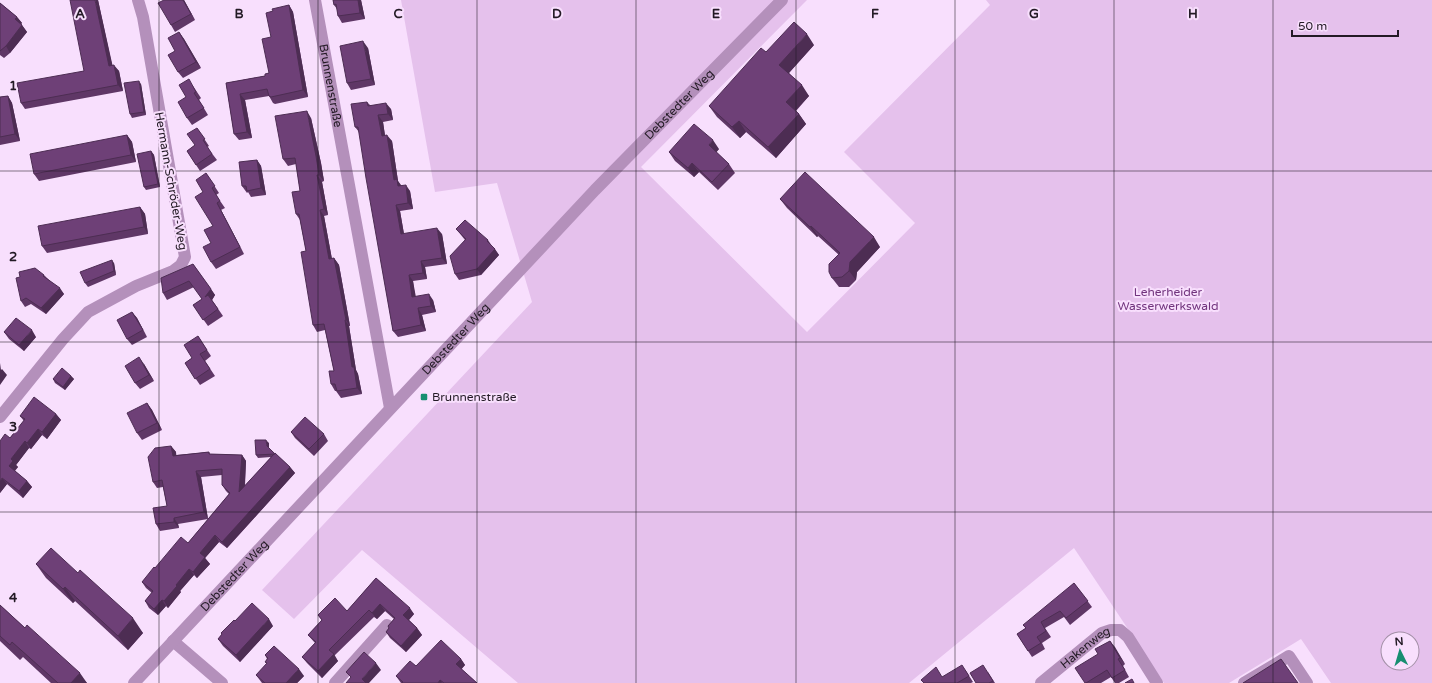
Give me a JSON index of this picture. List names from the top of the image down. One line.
{"streets":{"street":["Brunnenstraße","Debstedter Weg","Hermann-Schröder-Weg","Hakenweg"]},"crossings":[["Brunnenstraße","Debstedter Weg"]],"parks":["Leherheider Wasserwerkswald"],"places":{"transit":["Brunnenstraße"]},"scale_bar":"50 m","north":"top","grid":{"columns":["A","B","C","D","E","F","G","H"],"rows":["1","2","3","4"]}}
